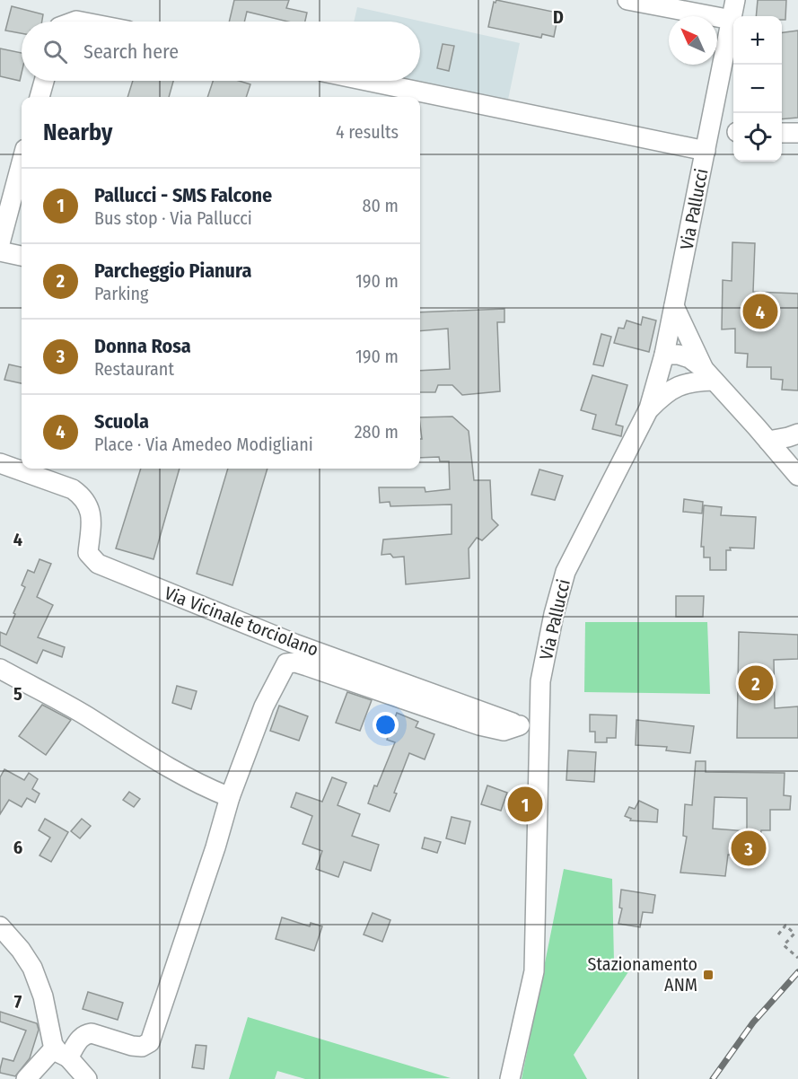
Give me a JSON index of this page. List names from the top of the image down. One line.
{"streets":{"street":["Via Pallucci","Via Vicinale torciolano"]},"crossings":[["Via Pallucci","Via Vicinale torciolano"]],"places":{"transit":["Stazionamento ANM"]},"north":"top left","page":{"map_buttons":["+","−"],"search":"Search here","heading":["Nearby","4 results"],"list":[{"mark":"1","name":"Pallucci - SMS Falcone","note":"Bus stop · Via Pallucci","value":"80 m"},{"mark":"2","name":"Parcheggio Pianura","note":"Parking","value":"190 m"},{"mark":"3","name":"Donna Rosa","note":"Restaurant","value":"190 m"},{"mark":"4","name":"Scuola","note":"Place · Via Amedeo Modigliani","value":"280 m"}],"pins":["4","2","1","3"]},"grid":{"columns":["D"],"rows":["4","5","6","7"]}}
